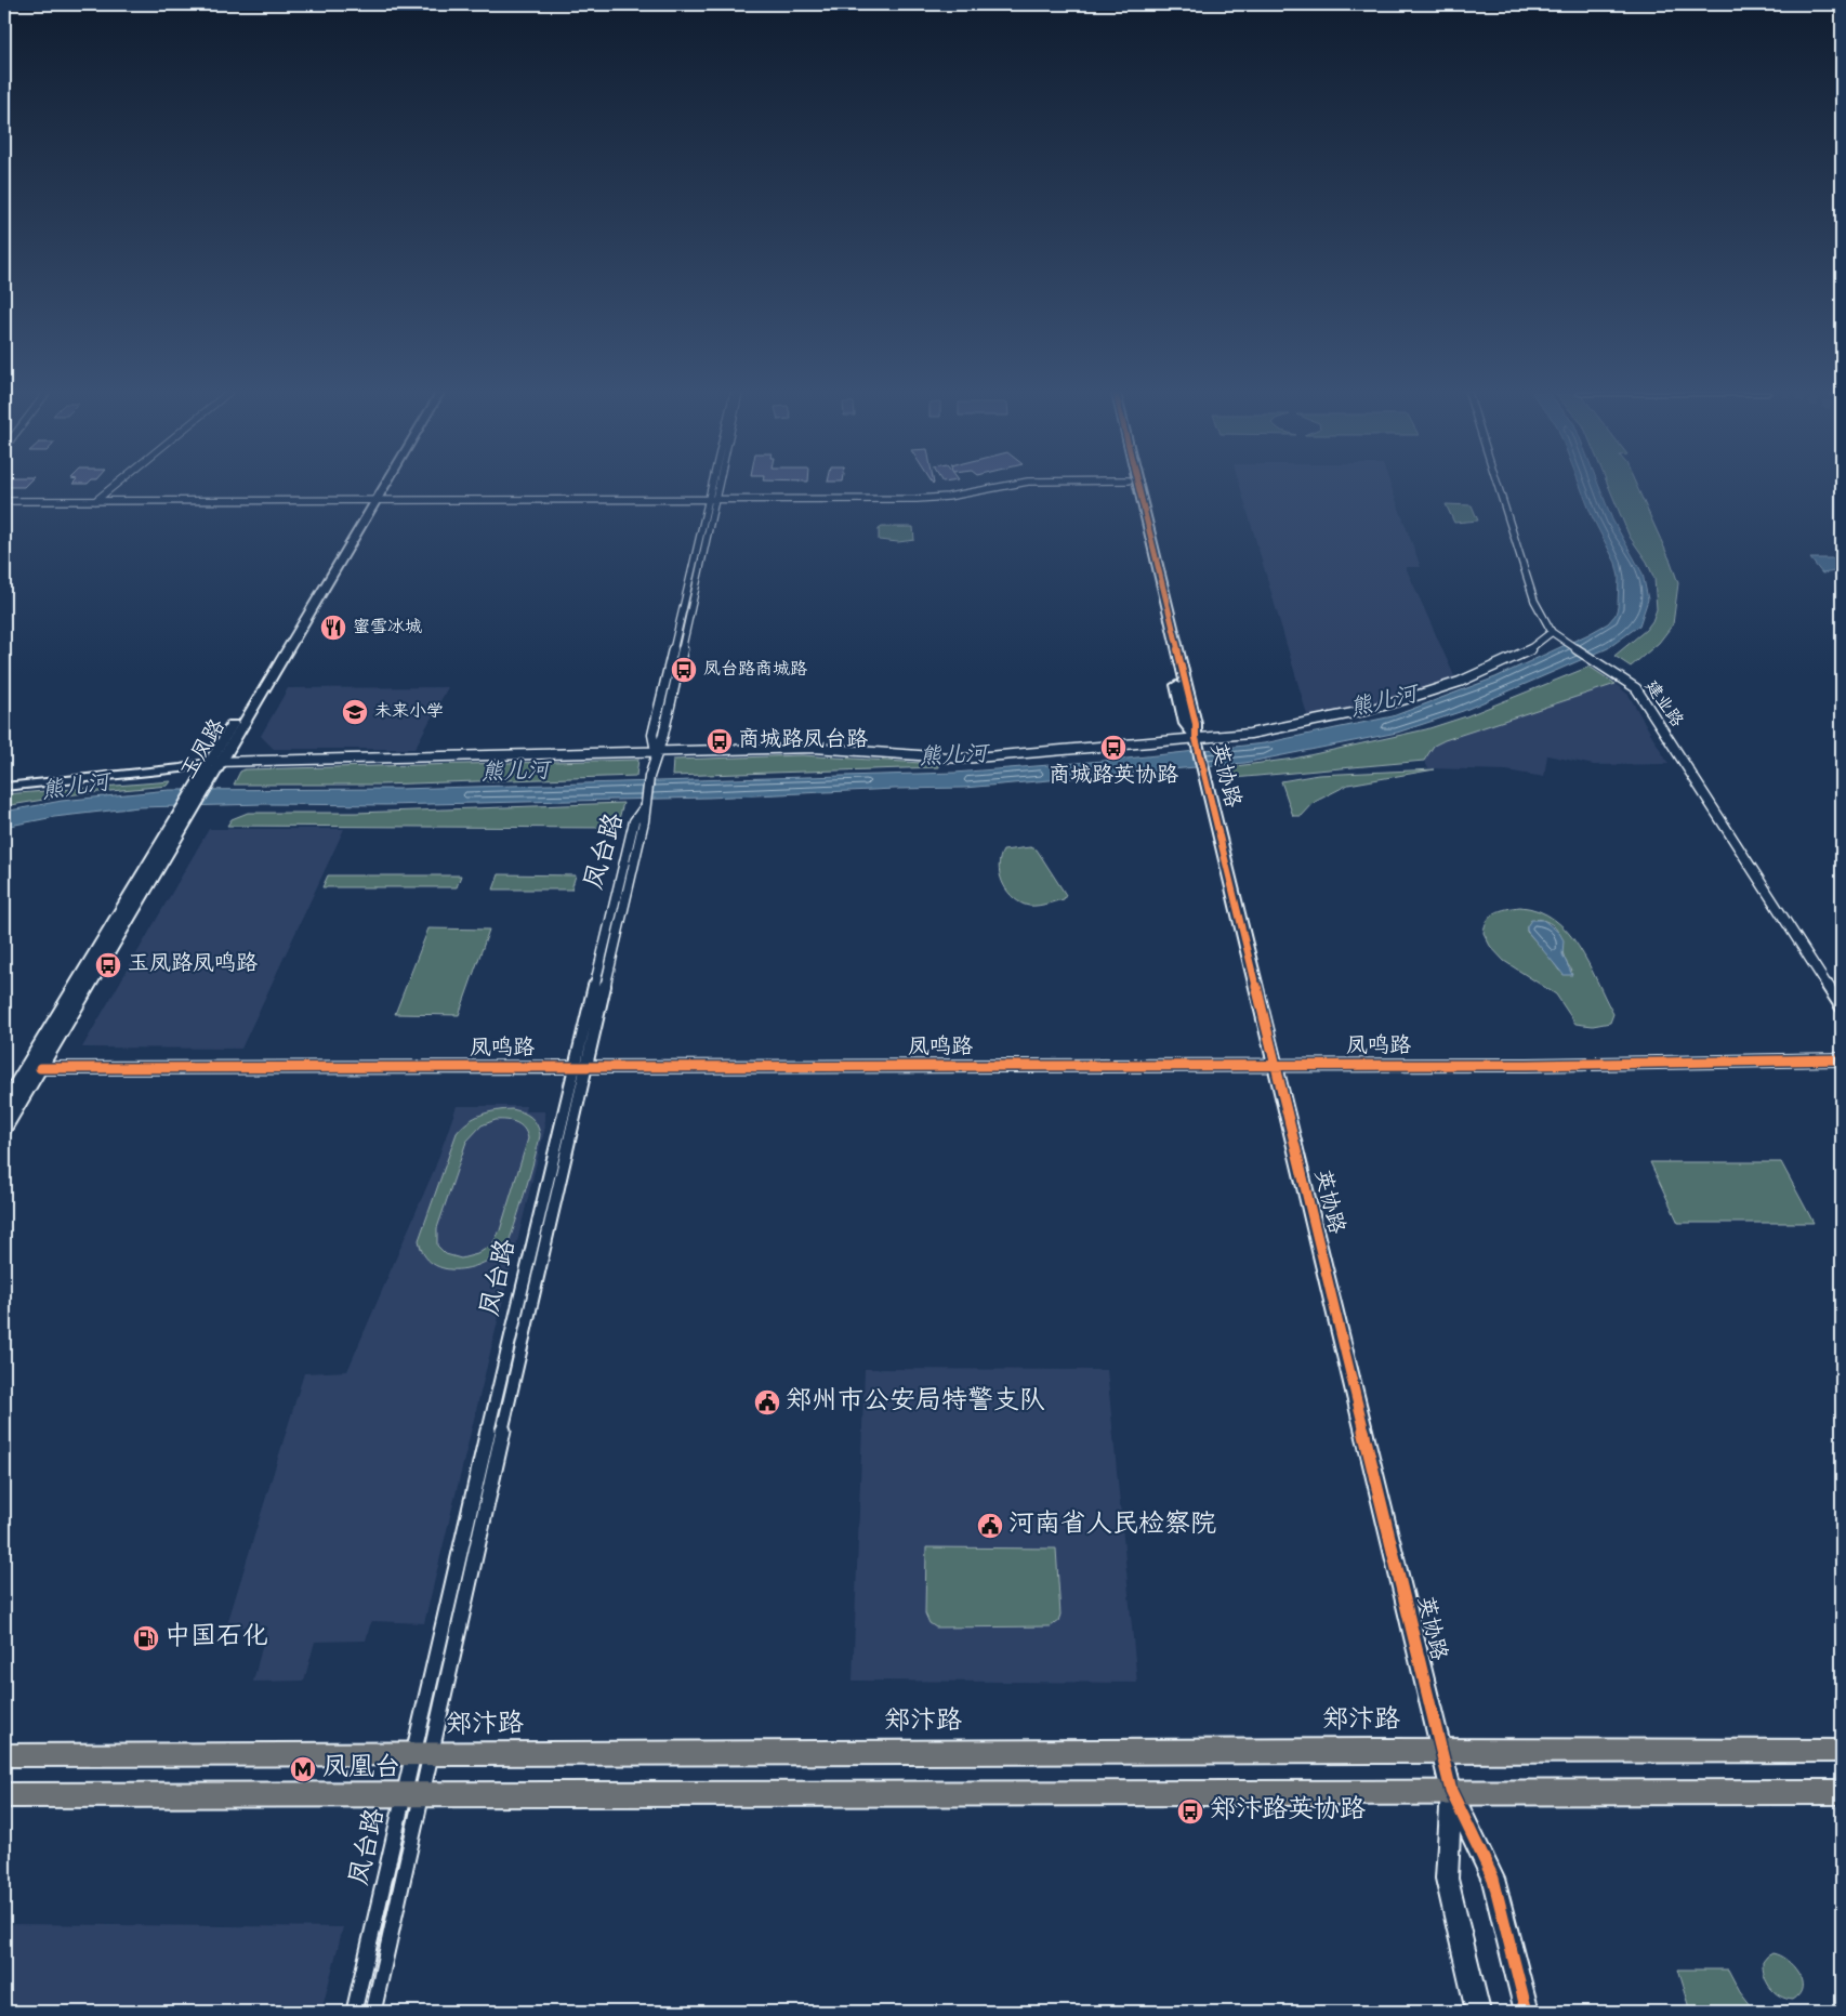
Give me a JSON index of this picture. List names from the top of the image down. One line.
{"streets":{"main road":["郑汴路"],"street":["建业路","玉凤路","英协路","凤台路","凤鸣路"]},"crossings":[["玉凤路","凤鸣路"],["英协路","凤鸣路"],["英协路","郑汴路"],["凤台路","凤鸣路"],["凤台路","郑汴路"]],"water":["熊儿河"],"places":{"restaurant":["蜜雪冰城"],"bus stop":["凤台路商城路","商城路凤台路","商城路英协路","玉凤路凤鸣路","郑汴路英协路"],"school or university":["未来小学"],"public building":["郑州市公安局特警支队","河南省人民检察院"],"fuel station":["中国石化"],"metro station":["凤凰台"]}}
